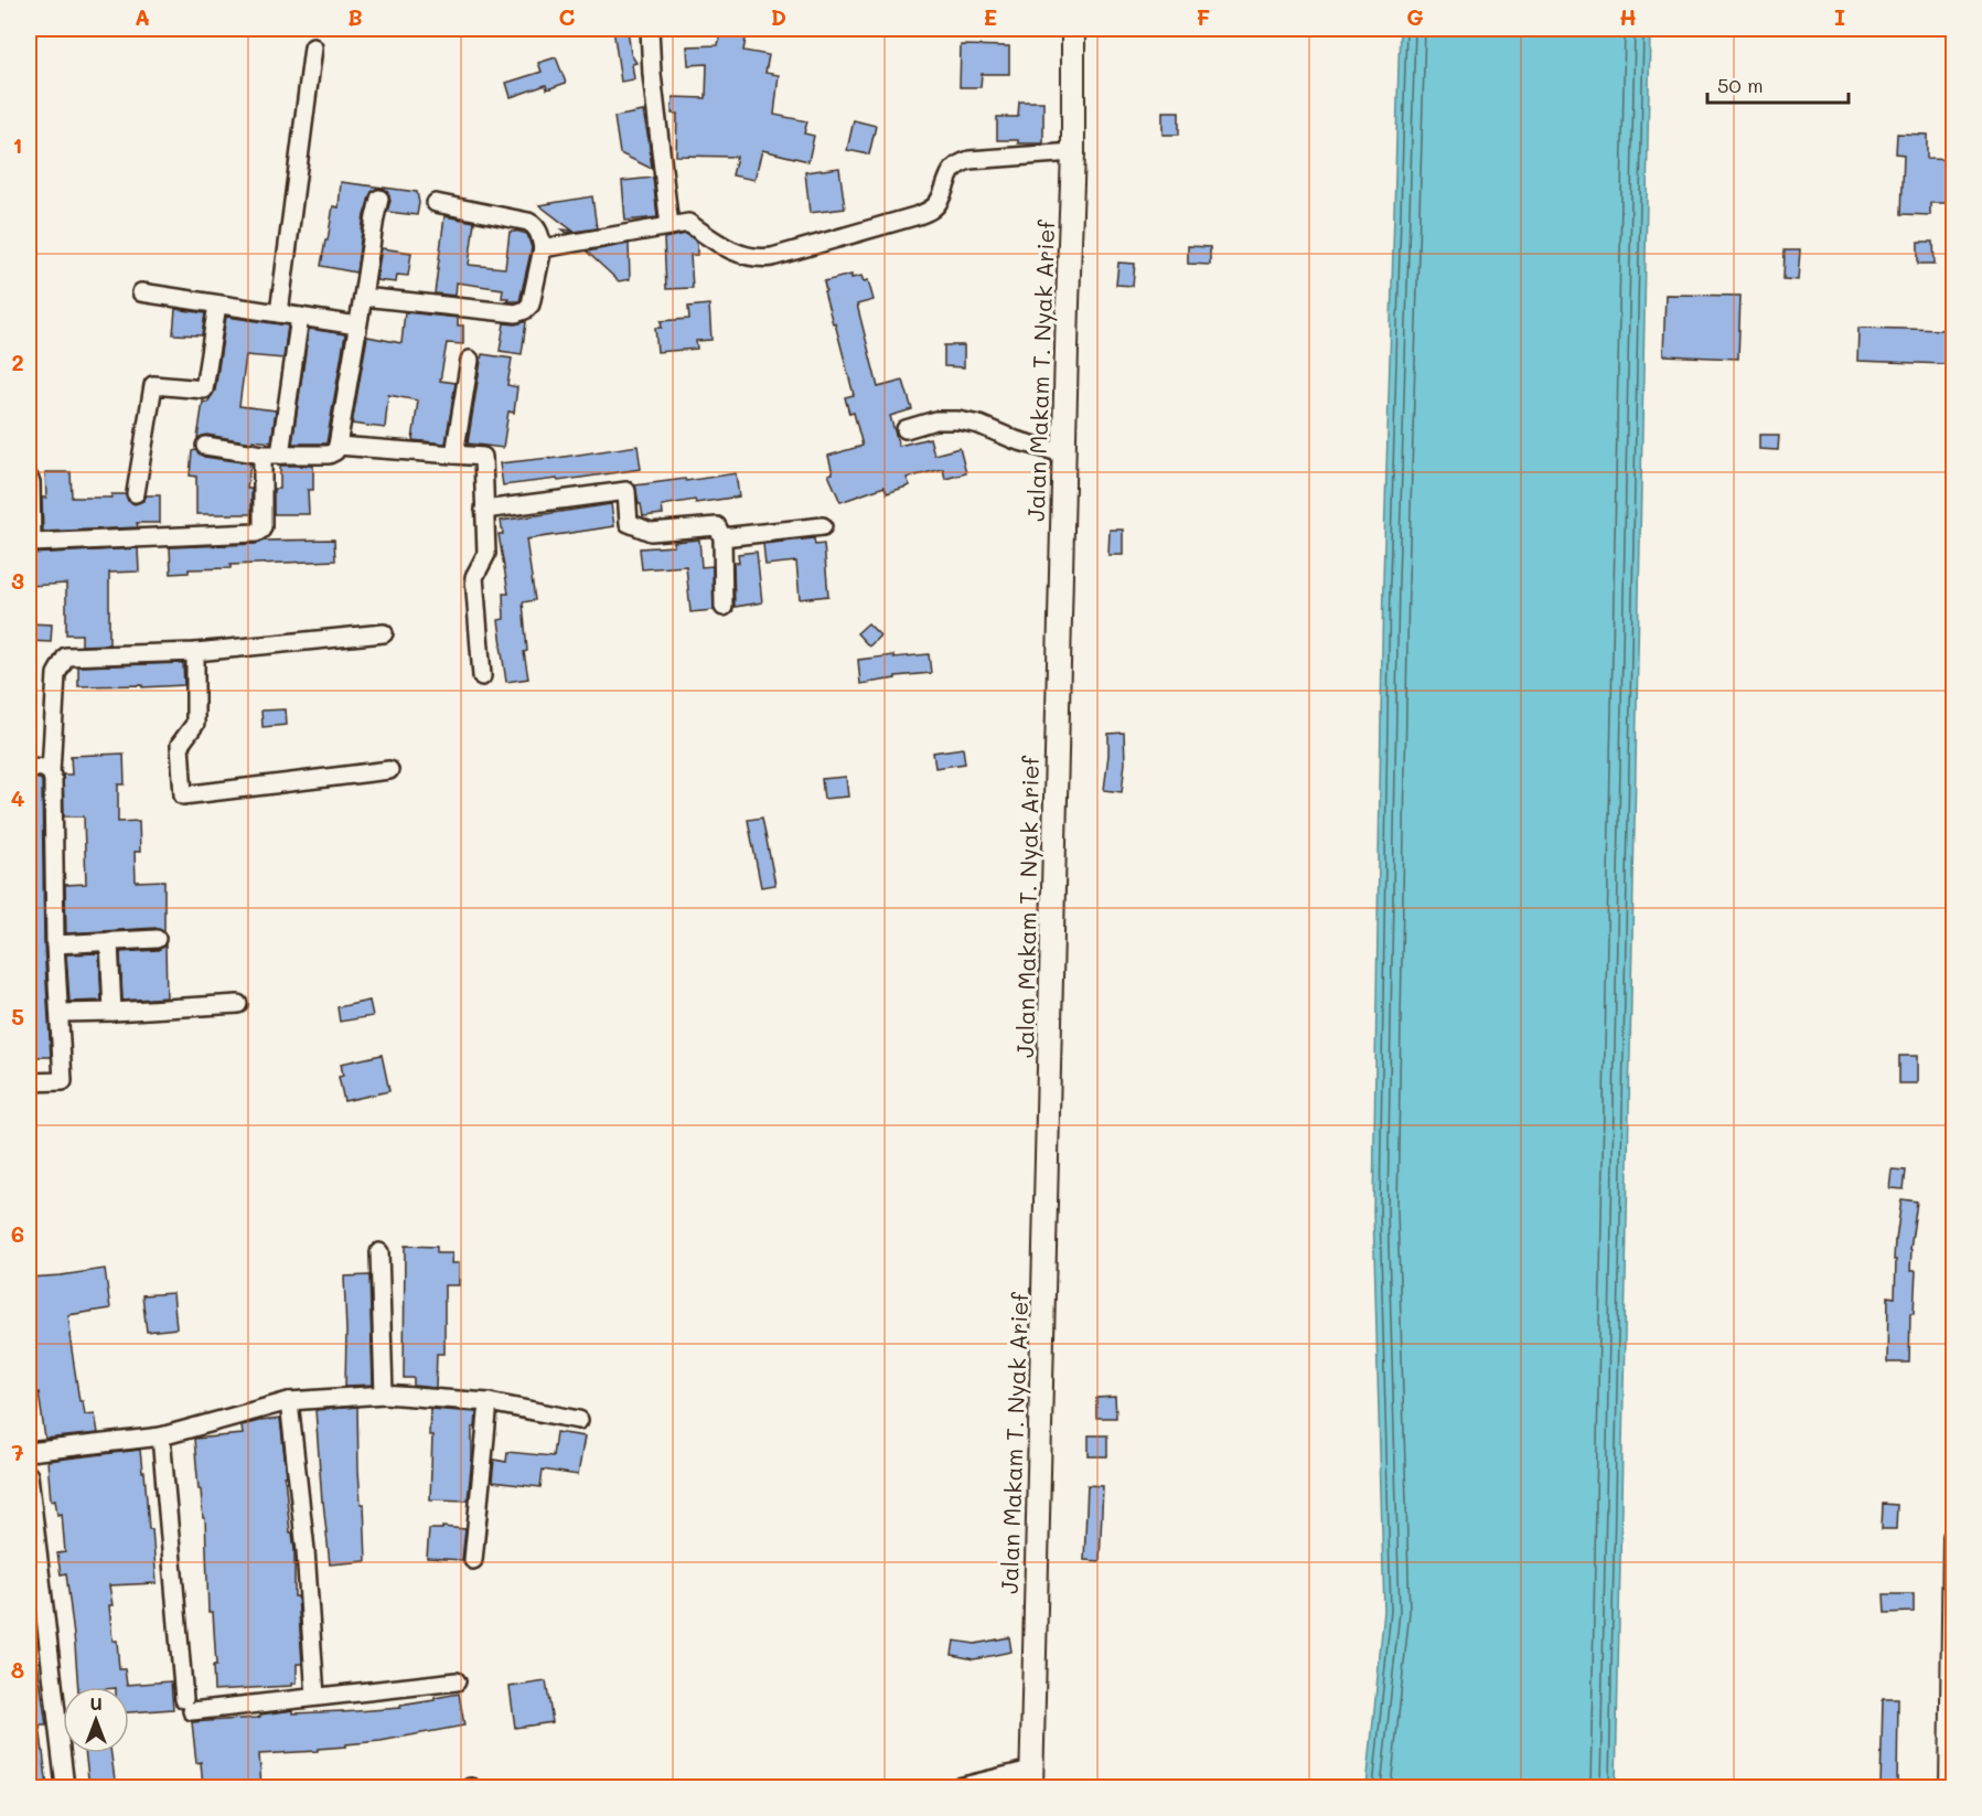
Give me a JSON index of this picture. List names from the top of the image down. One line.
{"streets":{"street":["Jalan Makam T. Nyak Arief"]},"scale_bar":"50 m","north":"top","grid":{"columns":["A","B","C","D","E","F","G","H","I"],"rows":["1","2","3","4","5","6","7","8"]}}
